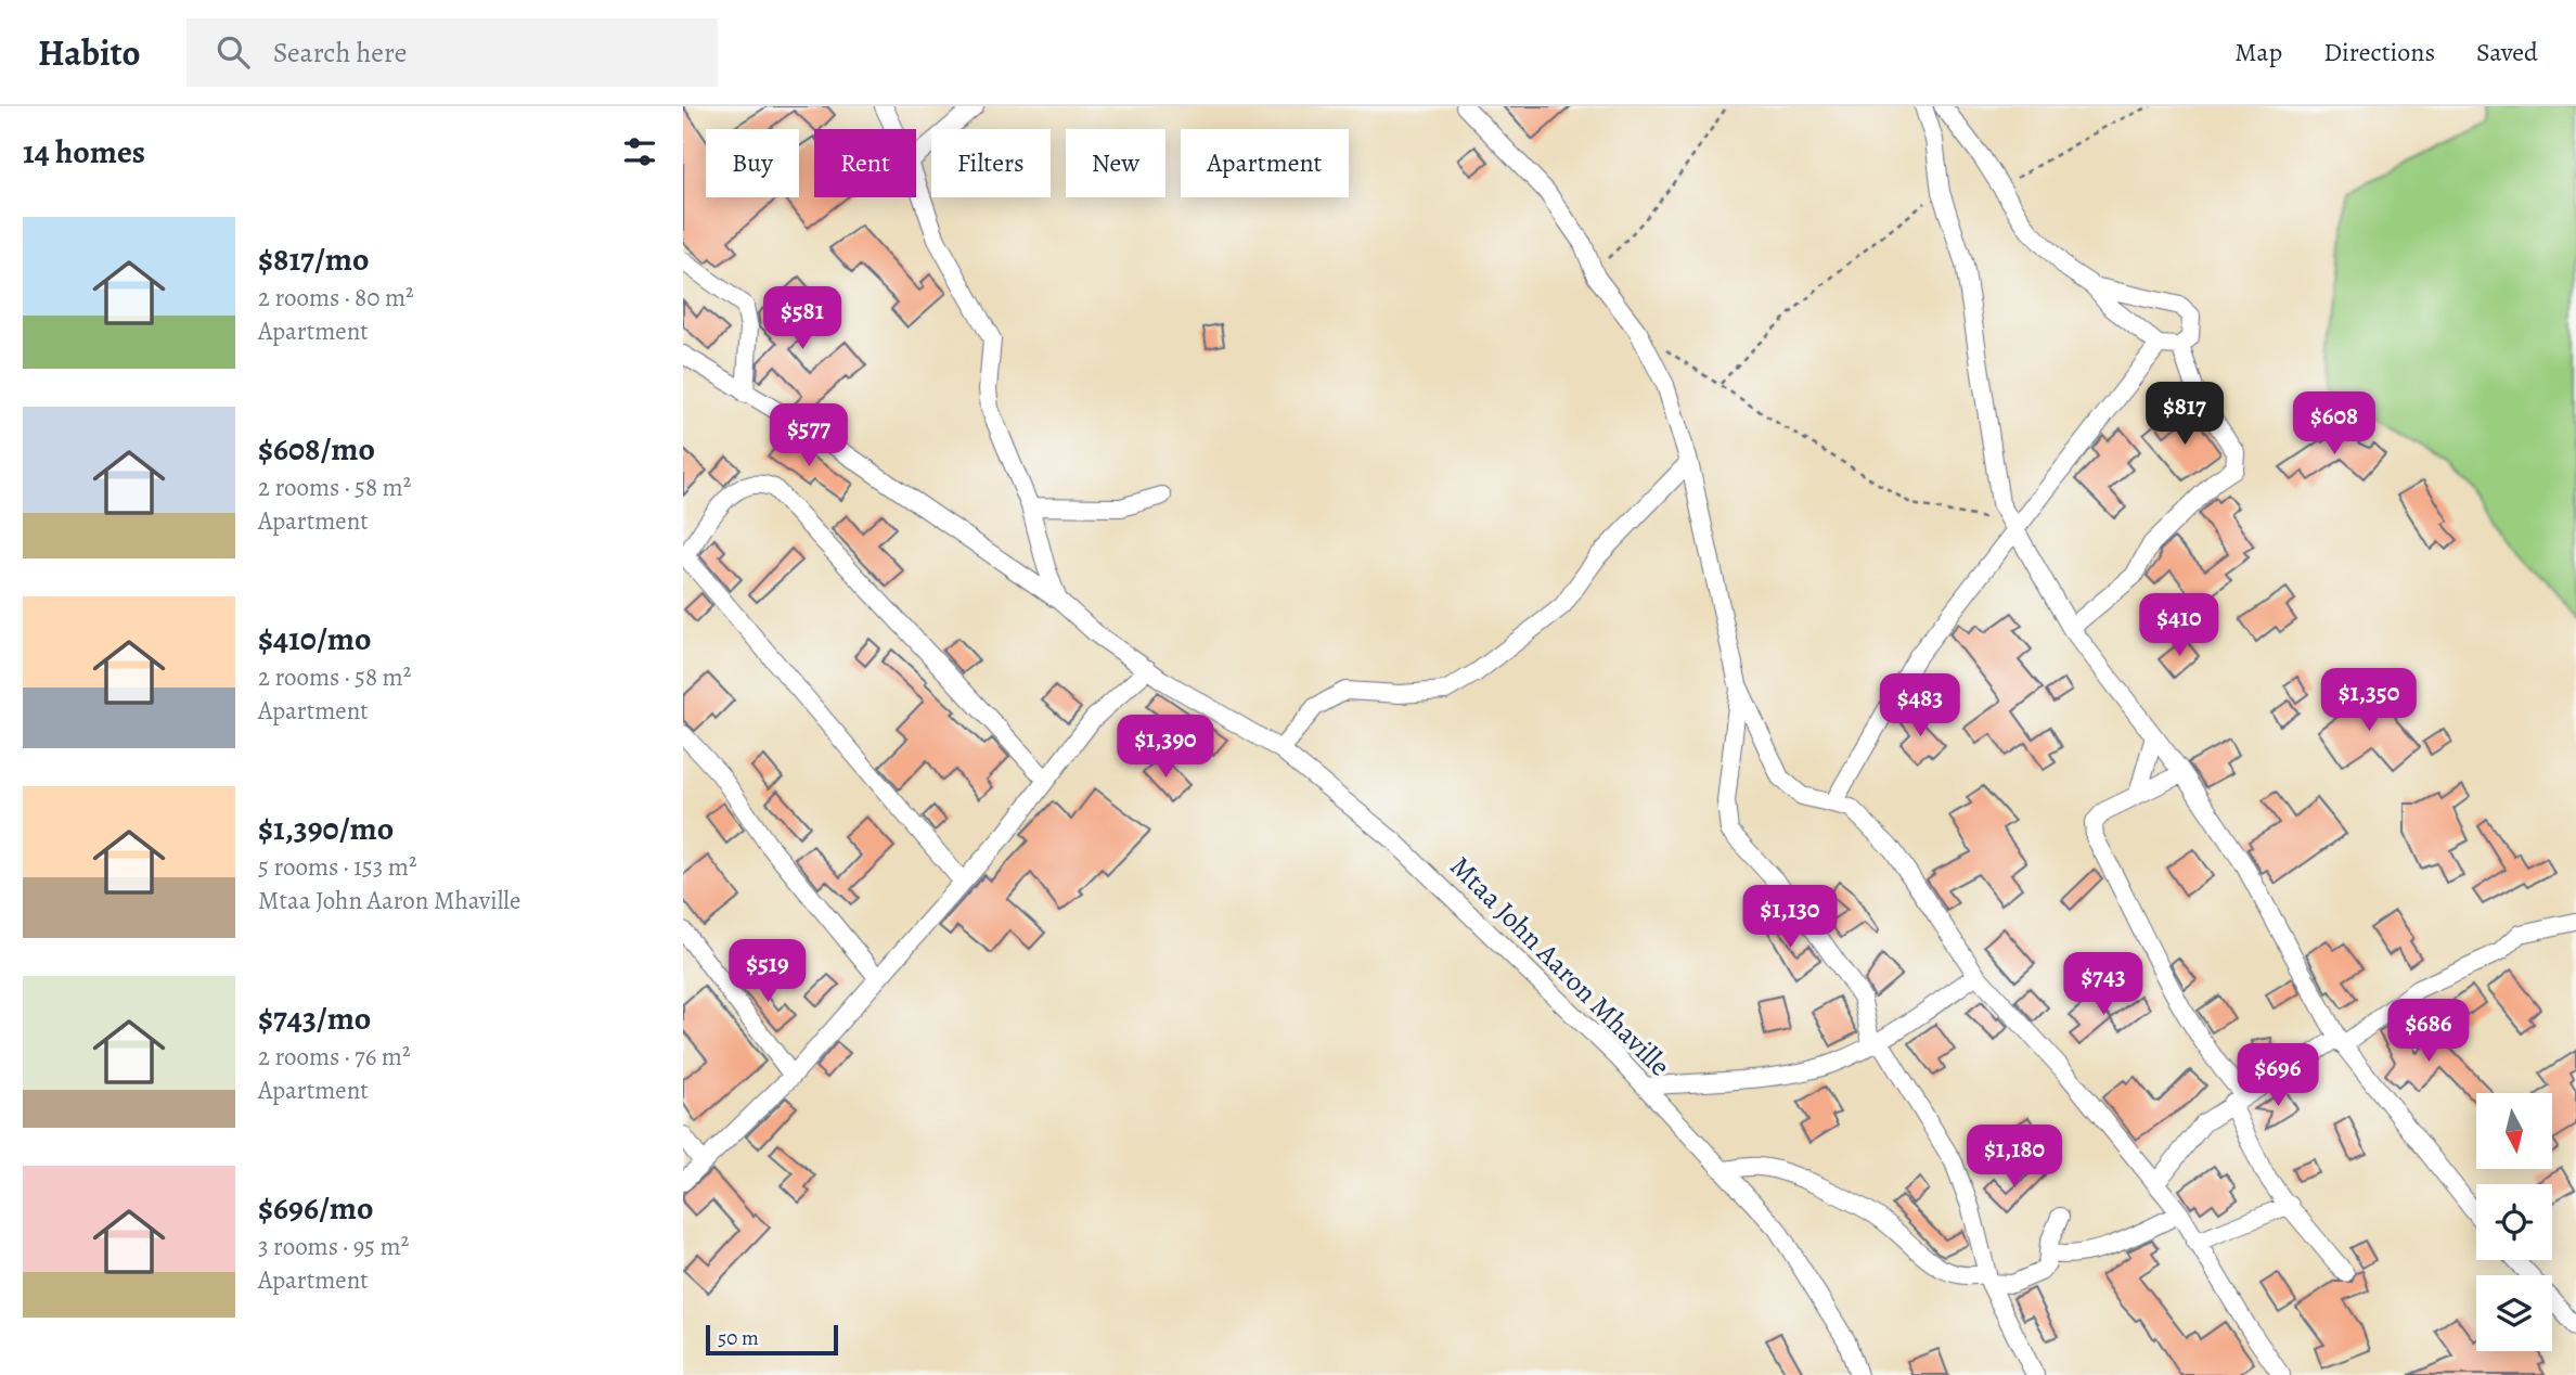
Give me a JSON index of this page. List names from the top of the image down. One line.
{"streets":{"street":["Mtaa John Aaron Mhaville"]},"scale_bar":"50 m","north":"bottom","page":{"header":"Habito","search":"Search here","nav":["Map","Directions","Saved"],"heading":"14 homes","chip":["Buy","Rent","Filters","New","Apartment"],"list":[{"name":"$817/mo","note":"2 rooms · 80 m² · Apartment"},{"name":"$608/mo","note":"2 rooms · 58 m² · Apartment"},{"name":"$410/mo","note":"2 rooms · 58 m² · Apartment"},{"name":"$1,390/mo","note":"5 rooms · 153 m² · Mtaa John Aaron Mhaville"},{"name":"$743/mo","note":"2 rooms · 76 m² · Apartment"},{"name":"$696/mo","note":"3 rooms · 95 m² · Apartment"}],"price":["$581","$817","$608","$577","$410","$1,350","$483","$1,390","$1,130","$519","$743","$686","$696","$1,180"],"scale":"50 m"}}
